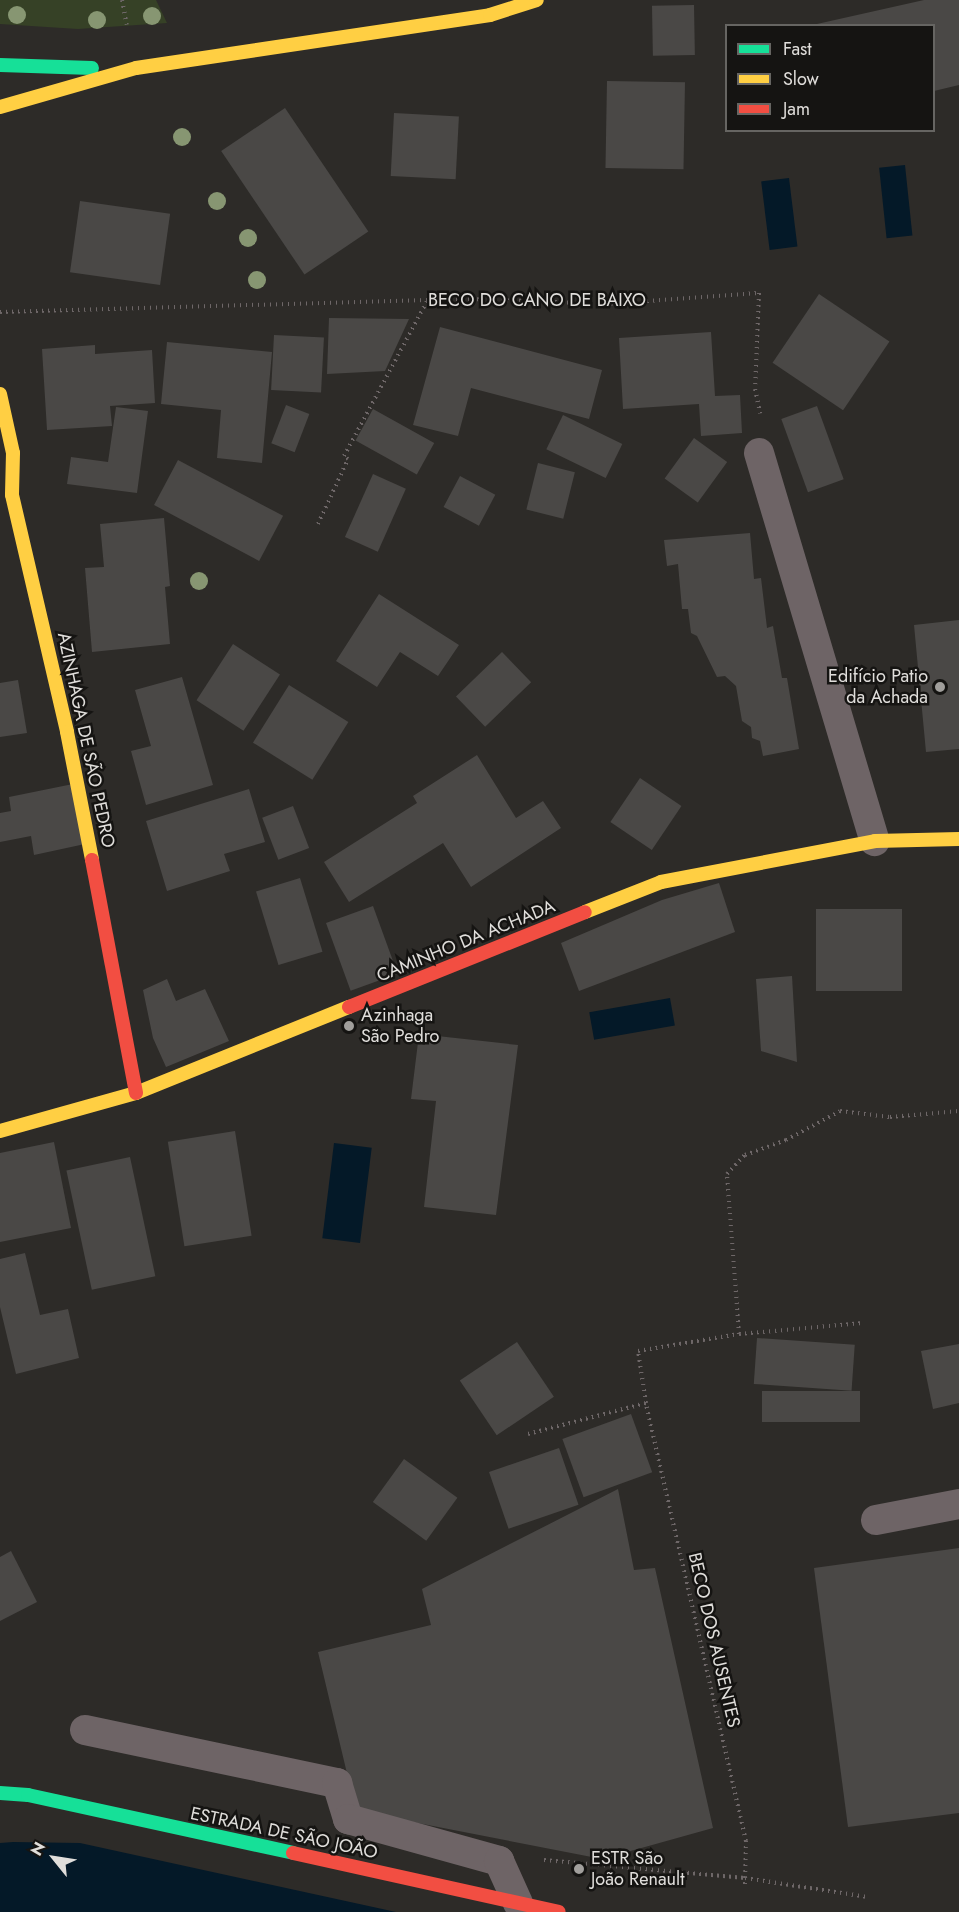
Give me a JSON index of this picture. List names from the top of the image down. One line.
{"streets":{"street":["AZINHAGA DE SÃO PEDRO","CAMINHO DA ACHADA","ESTRADA DE SÃO JOÃO"],"path":["BECO DO CANO DE BAIXO","BECO DOS AUSENTES"]},"crossings":[["AZINHAGA DE SÃO PEDRO","CAMINHO DA ACHADA"]],"places":["Edifício Patio da Achada","Azinhaga São Pedro","ESTR São João Renault"],"legend":["Fast","Slow","Jam"],"north":"top left"}
